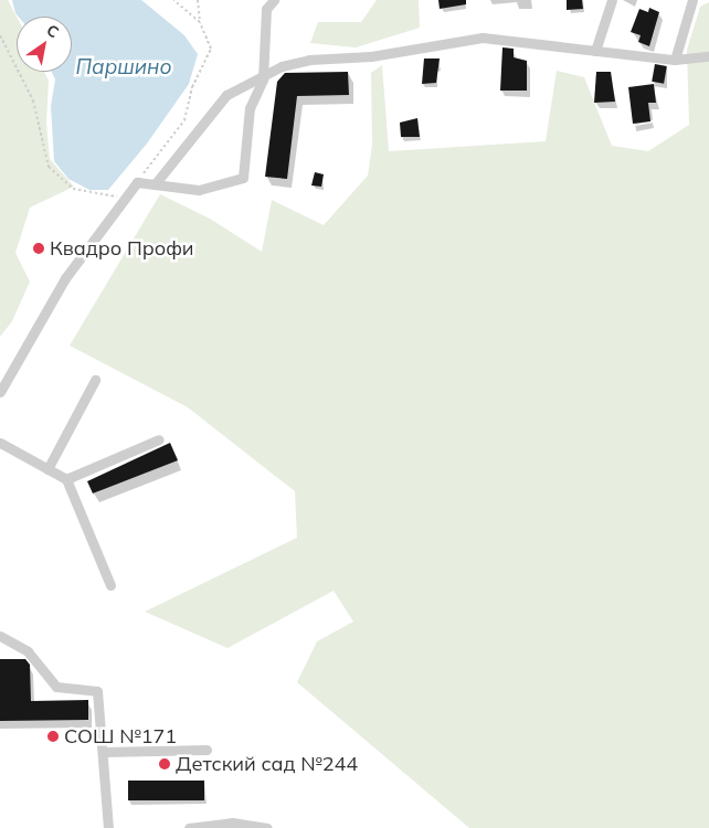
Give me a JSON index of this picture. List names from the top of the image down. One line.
{"water":["Паршино"],"places":["Квадро Профи","СОШ №171","Детский сад №244"],"north":"top right"}
